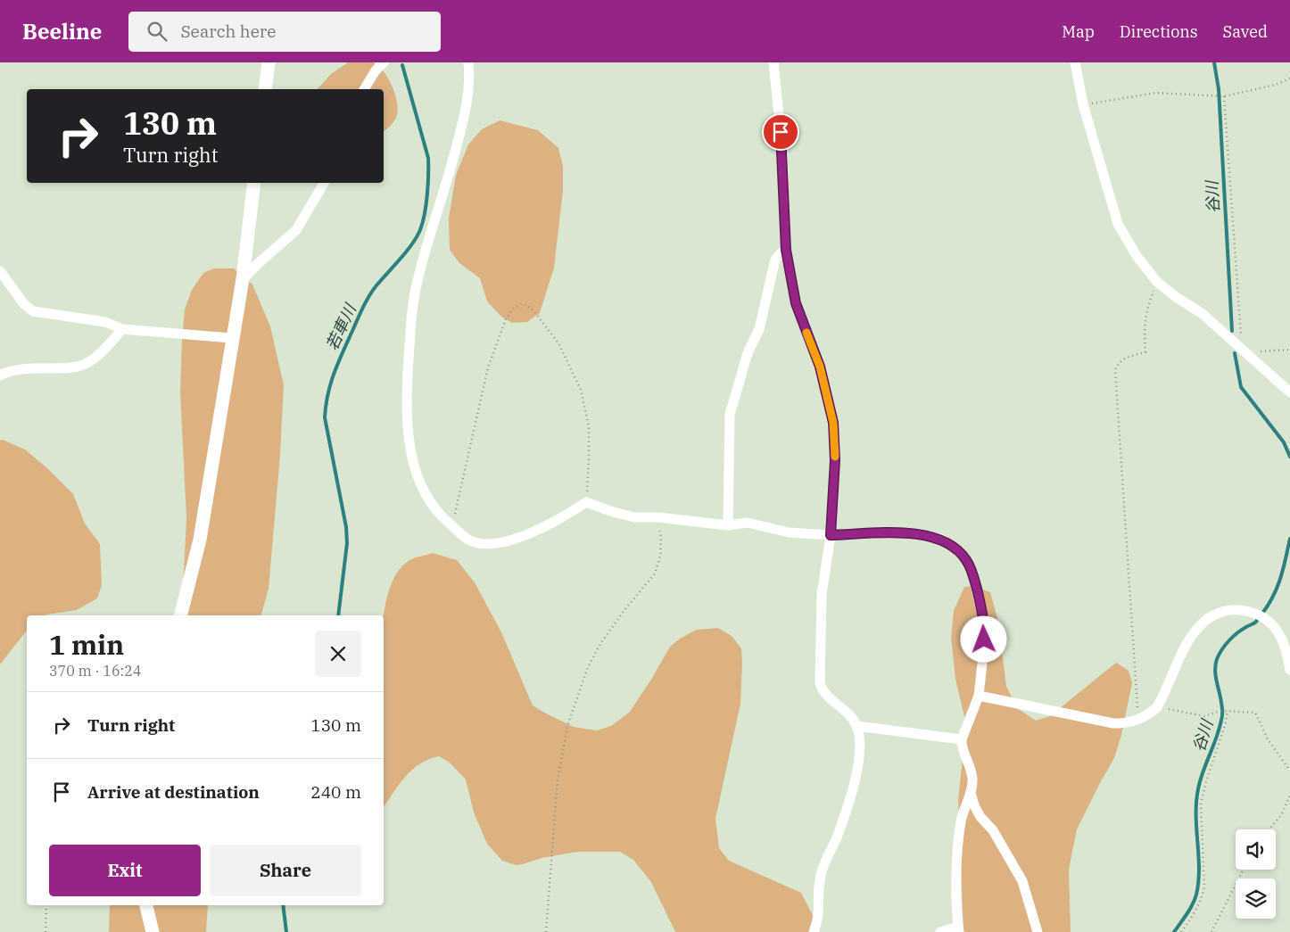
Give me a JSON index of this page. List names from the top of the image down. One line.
{"water":["谷川","若車川"],"page":{"header":"Beeline","search":"Search here","nav":["Map","Directions","Saved"],"turn":["130 m","Turn right"],"heading":["1 min","370 m · 16:24"],"list":[{"name":"Turn right","value":"130 m"},{"name":"Arrive at destination","value":"240 m"}],"buttons":["Exit","Share"]}}
